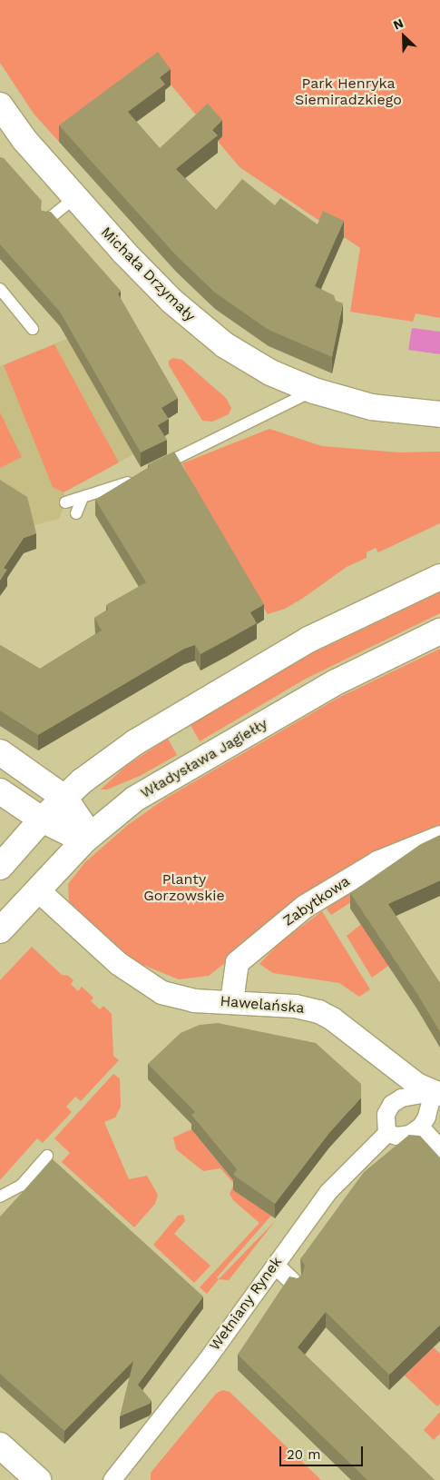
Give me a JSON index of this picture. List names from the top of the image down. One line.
{"streets":{"main road":["Michała Drzymały","Władysława Jagiełły"],"street":["Zabytkowa","Hawelańska","Wełniany Rynek"]},"crossings":[["Władysława Jagiełły","Hawelańska"],["Zabytkowa","Hawelańska"]],"parks":["Park Henryka Siemiradzkiego","Planty Gorzowskie"],"scale_bar":"20 m","north":"top left"}
